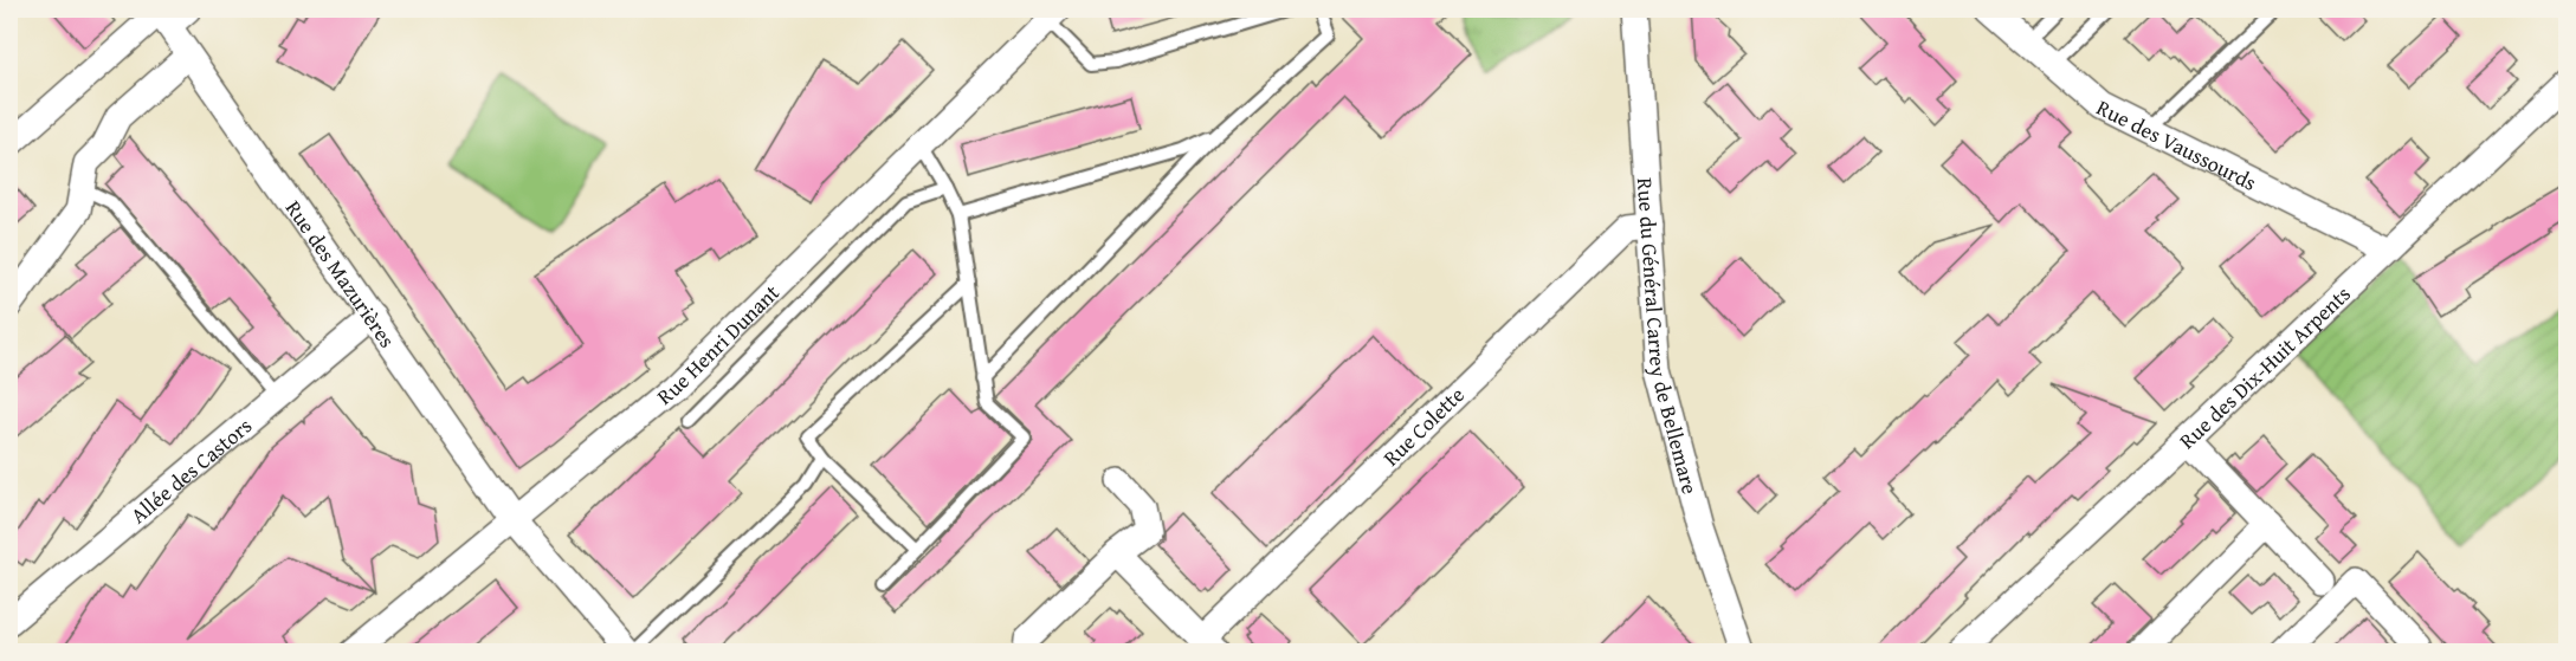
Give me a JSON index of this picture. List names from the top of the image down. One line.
{"streets":{"street":["Rue des Vaussourds","Rue des Mazurières","Rue du Général Carrey de Bellemare","Rue Henri Dunant","Rue des Dix-Huit Arpents","Rue Colette","Allée des Castors"]},"crossings":[["Rue des Vaussourds","Rue des Dix-Huit Arpents"],["Rue des Mazurières","Rue Henri Dunant"],["Rue des Mazurières","Allée des Castors"],["Rue du Général Carrey de Bellemare","Rue Colette"]]}
